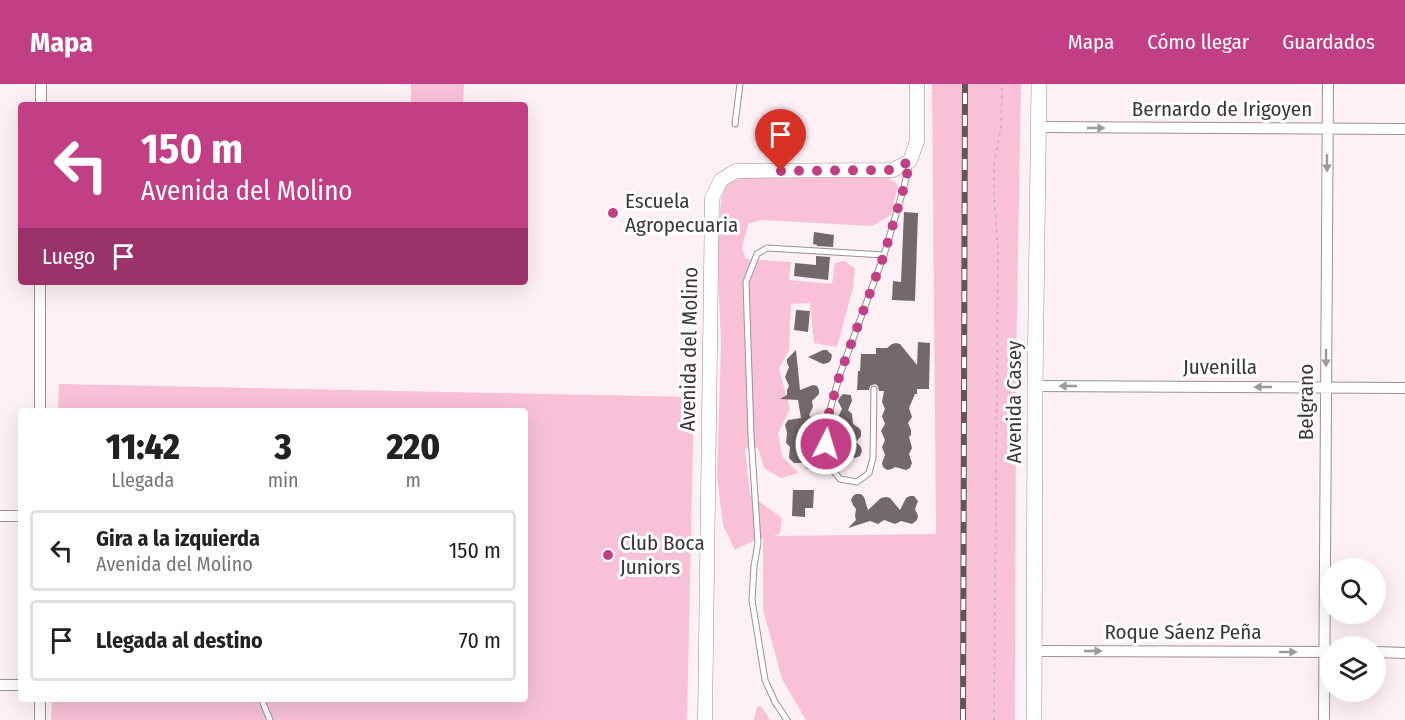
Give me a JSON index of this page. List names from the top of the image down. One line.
{"streets":{"main road":["Avenida Casey"],"street":["Bernardo de Irigoyen","Avenida del Molino","Juvenilla","Belgrano","Roque Sáenz Peña"]},"crossings":[["Bernardo de Irigoyen","Avenida Casey"],["Bernardo de Irigoyen","Belgrano"],["Juvenilla","Avenida Casey"],["Juvenilla","Belgrano"],["Avenida Casey","Roque Sáenz Peña"]],"one_way":["Bernardo de Irigoyen","Juvenilla","Belgrano","Roque Sáenz Peña"],"places":["Escuela Agropecuaria","Club Boca Juniors"],"page":{"header":"Mapa","nav":["Mapa","Cómo llegar","Guardados"],"turn":["150 m","Avenida del Molino"],"then":"Luego","eta":["11:42","Llegada","3","min","220","m"],"list":[{"name":"Gira a la izquierda","note":"Avenida del Molino","value":"150 m"},{"name":"Llegada al destino","value":"70 m"}]}}
